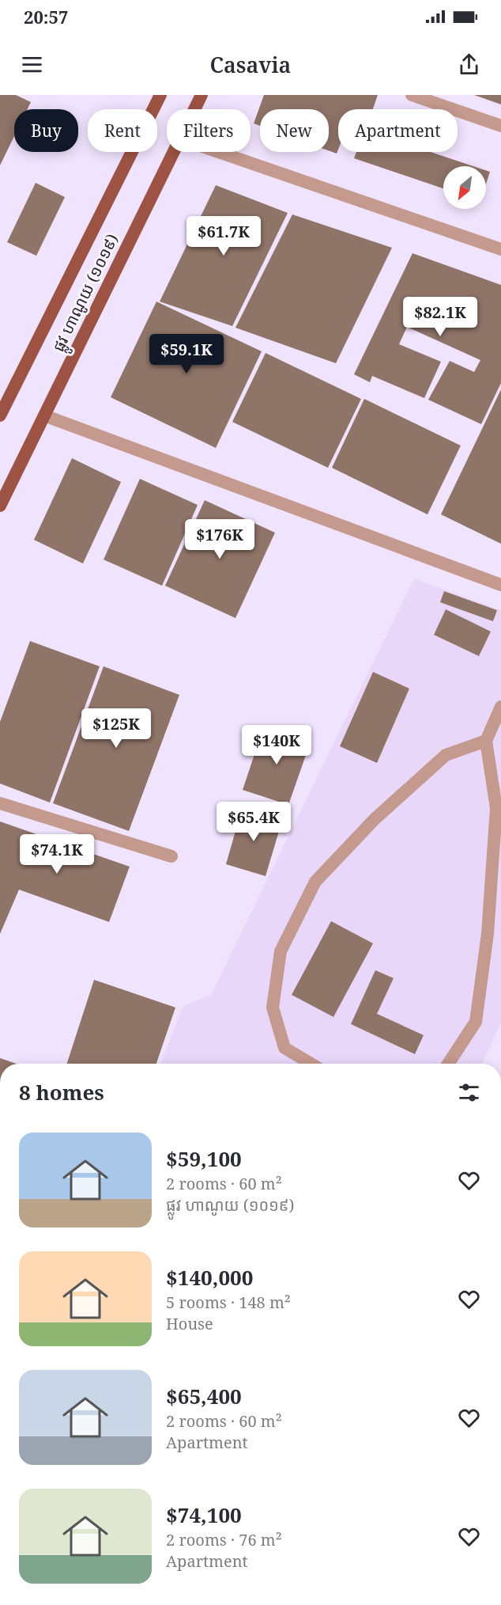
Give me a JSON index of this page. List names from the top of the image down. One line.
{"streets":{"main road":["ផ្លូវ ហាណូយ (១០១៩)"]},"north":"bottom left","page":{"status":"20:57","header":"Casavia","chip":["Buy","Rent","Filters","New","Apartment"],"price":["$61.7K","$82.1K","$59.1K","$176K","$125K","$140K","$65.4K","$74.1K"],"heading":"8 homes","list":[{"name":"$59,100","note":"2 rooms · 60 m² · ផ្លូវ ហាណូយ (១០១៩)"},{"name":"$140,000","note":"5 rooms · 148 m² · House"},{"name":"$65,400","note":"2 rooms · 60 m² · Apartment"},{"name":"$74,100","note":"2 rooms · 76 m² · Apartment"}]}}
